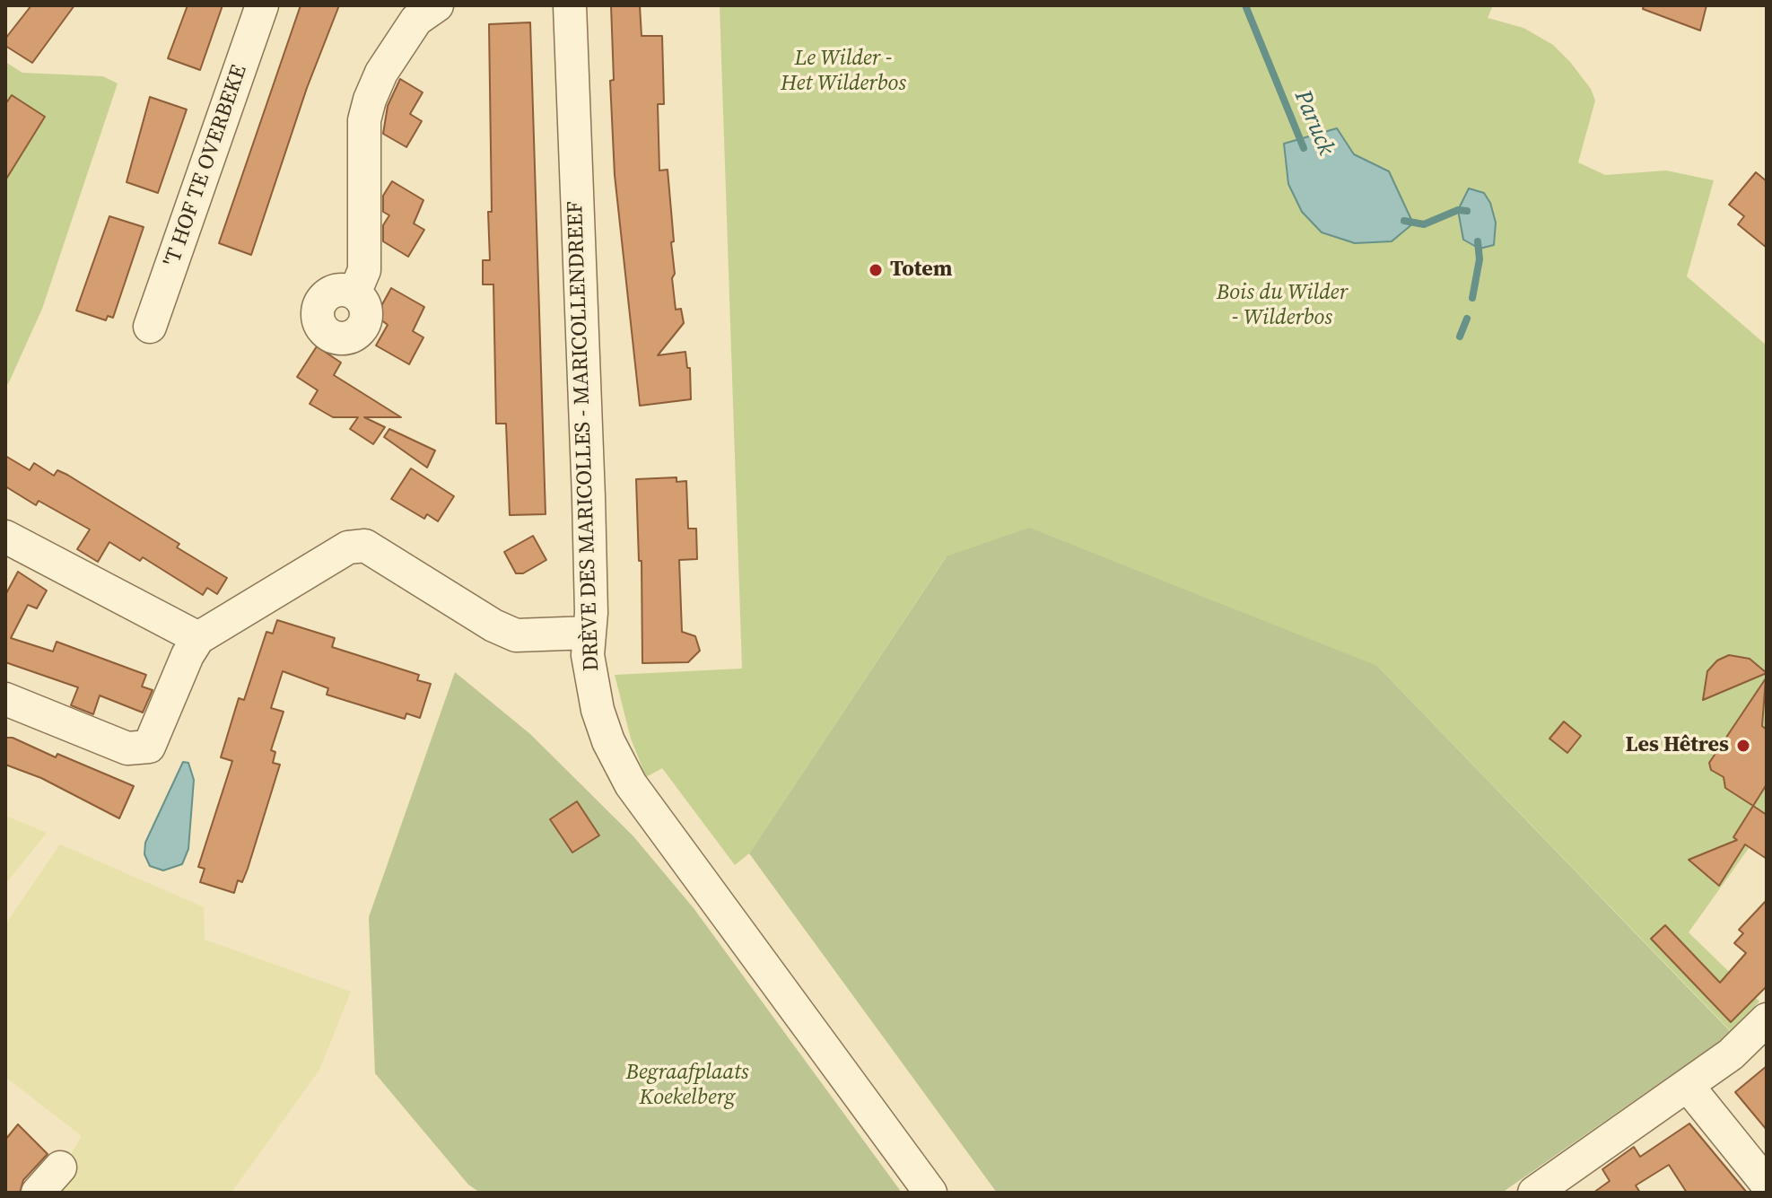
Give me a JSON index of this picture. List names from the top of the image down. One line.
{"streets":{"street":["'T HOF TE OVERBEKE","DRÈVE DES MARICOLLES - MARICOLLENDREEF"]},"water":["Paruck"],"parks":["Le Wilder - Het Wilderbos","Bois du Wilder - Wilderbos","Begraafplaats Koekelberg"],"places":["Totem","Les Hêtres"]}
